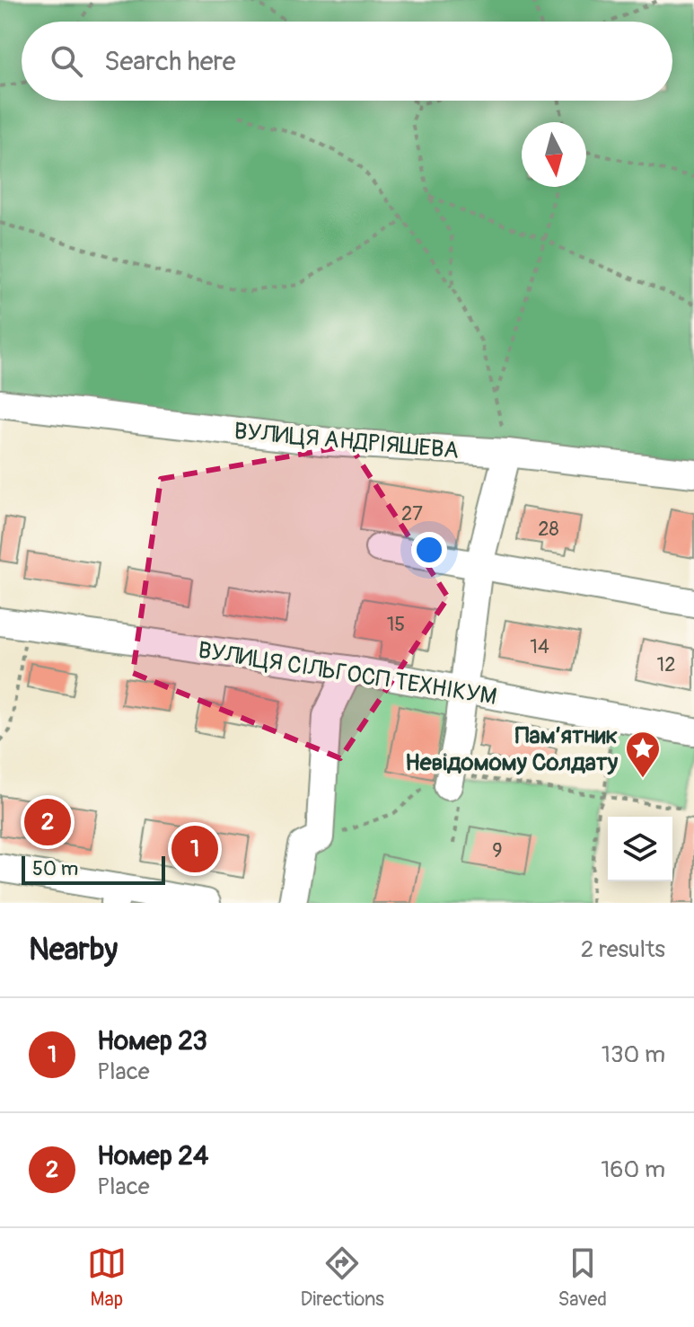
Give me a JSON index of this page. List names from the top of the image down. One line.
{"streets":{"street":["ВУЛИЦЯ АНДРІЯШЕВА","ВУЛИЦЯ СІЛЬГОСП ТЕХНІКУМ"]},"places":{"place":["Пам’ятник Невідомому Солдату"]},"house_numbers":["27","28","15","14","12","9"],"scale_bar":"50 m","north":"bottom","page":{"search":"Search here","pins":["2","1"],"scale":"50 m","heading":["Nearby","2 results"],"list":[{"mark":"1","name":"Номер 23","note":"Place","value":"130 m"},{"mark":"2","name":"Номер 24","note":"Place","value":"160 m"}],"nav":["Map","Directions","Saved"]}}
